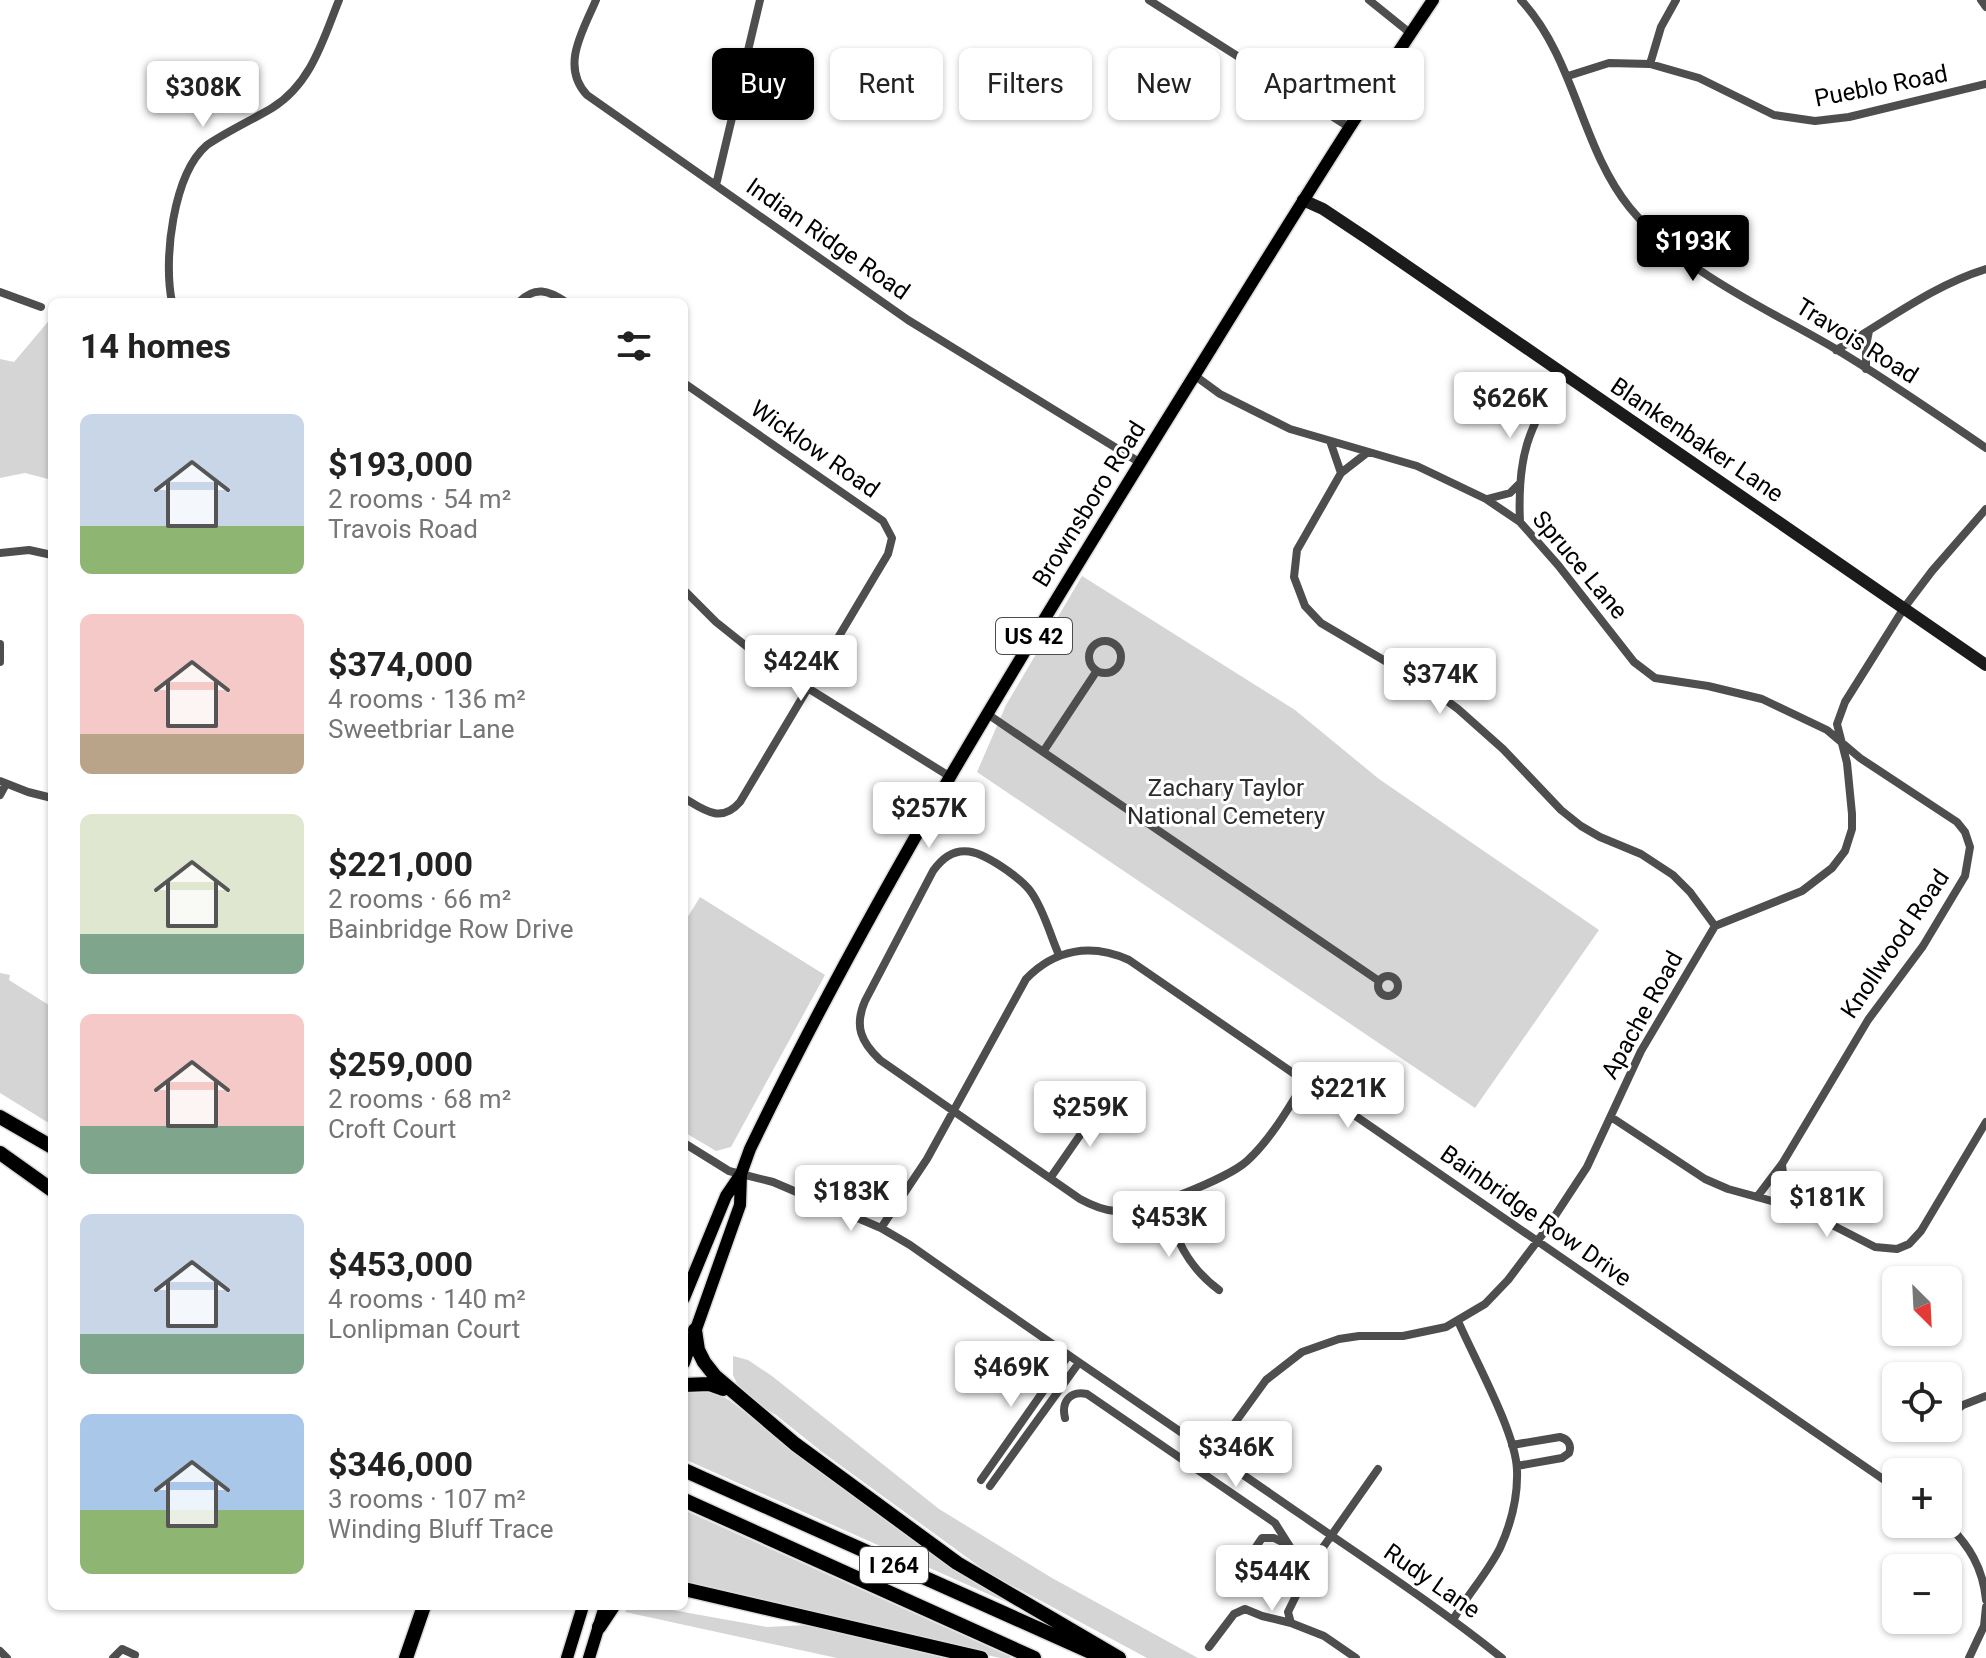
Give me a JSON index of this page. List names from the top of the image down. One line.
{"streets":{"highway":["I 264"],"main road":["Brownsboro Road","US 42"],"street":["Pueblo Road","Indian Ridge Road","Travois Road","Blankenbaker Lane","Wicklow Road","Spruce Lane","Knollwood Road","Apache Road","Bainbridge Row Drive","Rudy Lane"]},"crossings":[["Pueblo Road","Travois Road"],["Indian Ridge Road","Brownsboro Road"],["Blankenbaker Lane","Brownsboro Road"],["Brownsboro Road","Spruce Lane"],["Brownsboro Road","Rudy Lane"],["Spruce Lane","Knollwood Road"],["Apache Road","Bainbridge Row Drive"],["Apache Road","Rudy Lane"],["Bainbridge Row Drive","Rudy Lane"]],"parks":["Zachary Taylor National Cemetery"],"north":"bottom right","page":{"chip":["Buy","Rent","Filters","New","Apartment"],"price":["$308K","$193K","$626K","$424K","$374K","$257K","$221K","$259K","$183K","$181K","$453K","$469K","$346K","$544K"],"heading":"14 homes","list":[{"name":"$193,000","note":"2 rooms · 54 m² · Travois Road"},{"name":"$374,000","note":"4 rooms · 136 m² · Sweetbriar Lane"},{"name":"$221,000","note":"2 rooms · 66 m² · Bainbridge Row Drive"},{"name":"$259,000","note":"2 rooms · 68 m² · Croft Court"},{"name":"$453,000","note":"4 rooms · 140 m² · Lonlipman Court"},{"name":"$346,000","note":"3 rooms · 107 m² · Winding Bluff Trace"}],"map_buttons":["+","−"]}}
